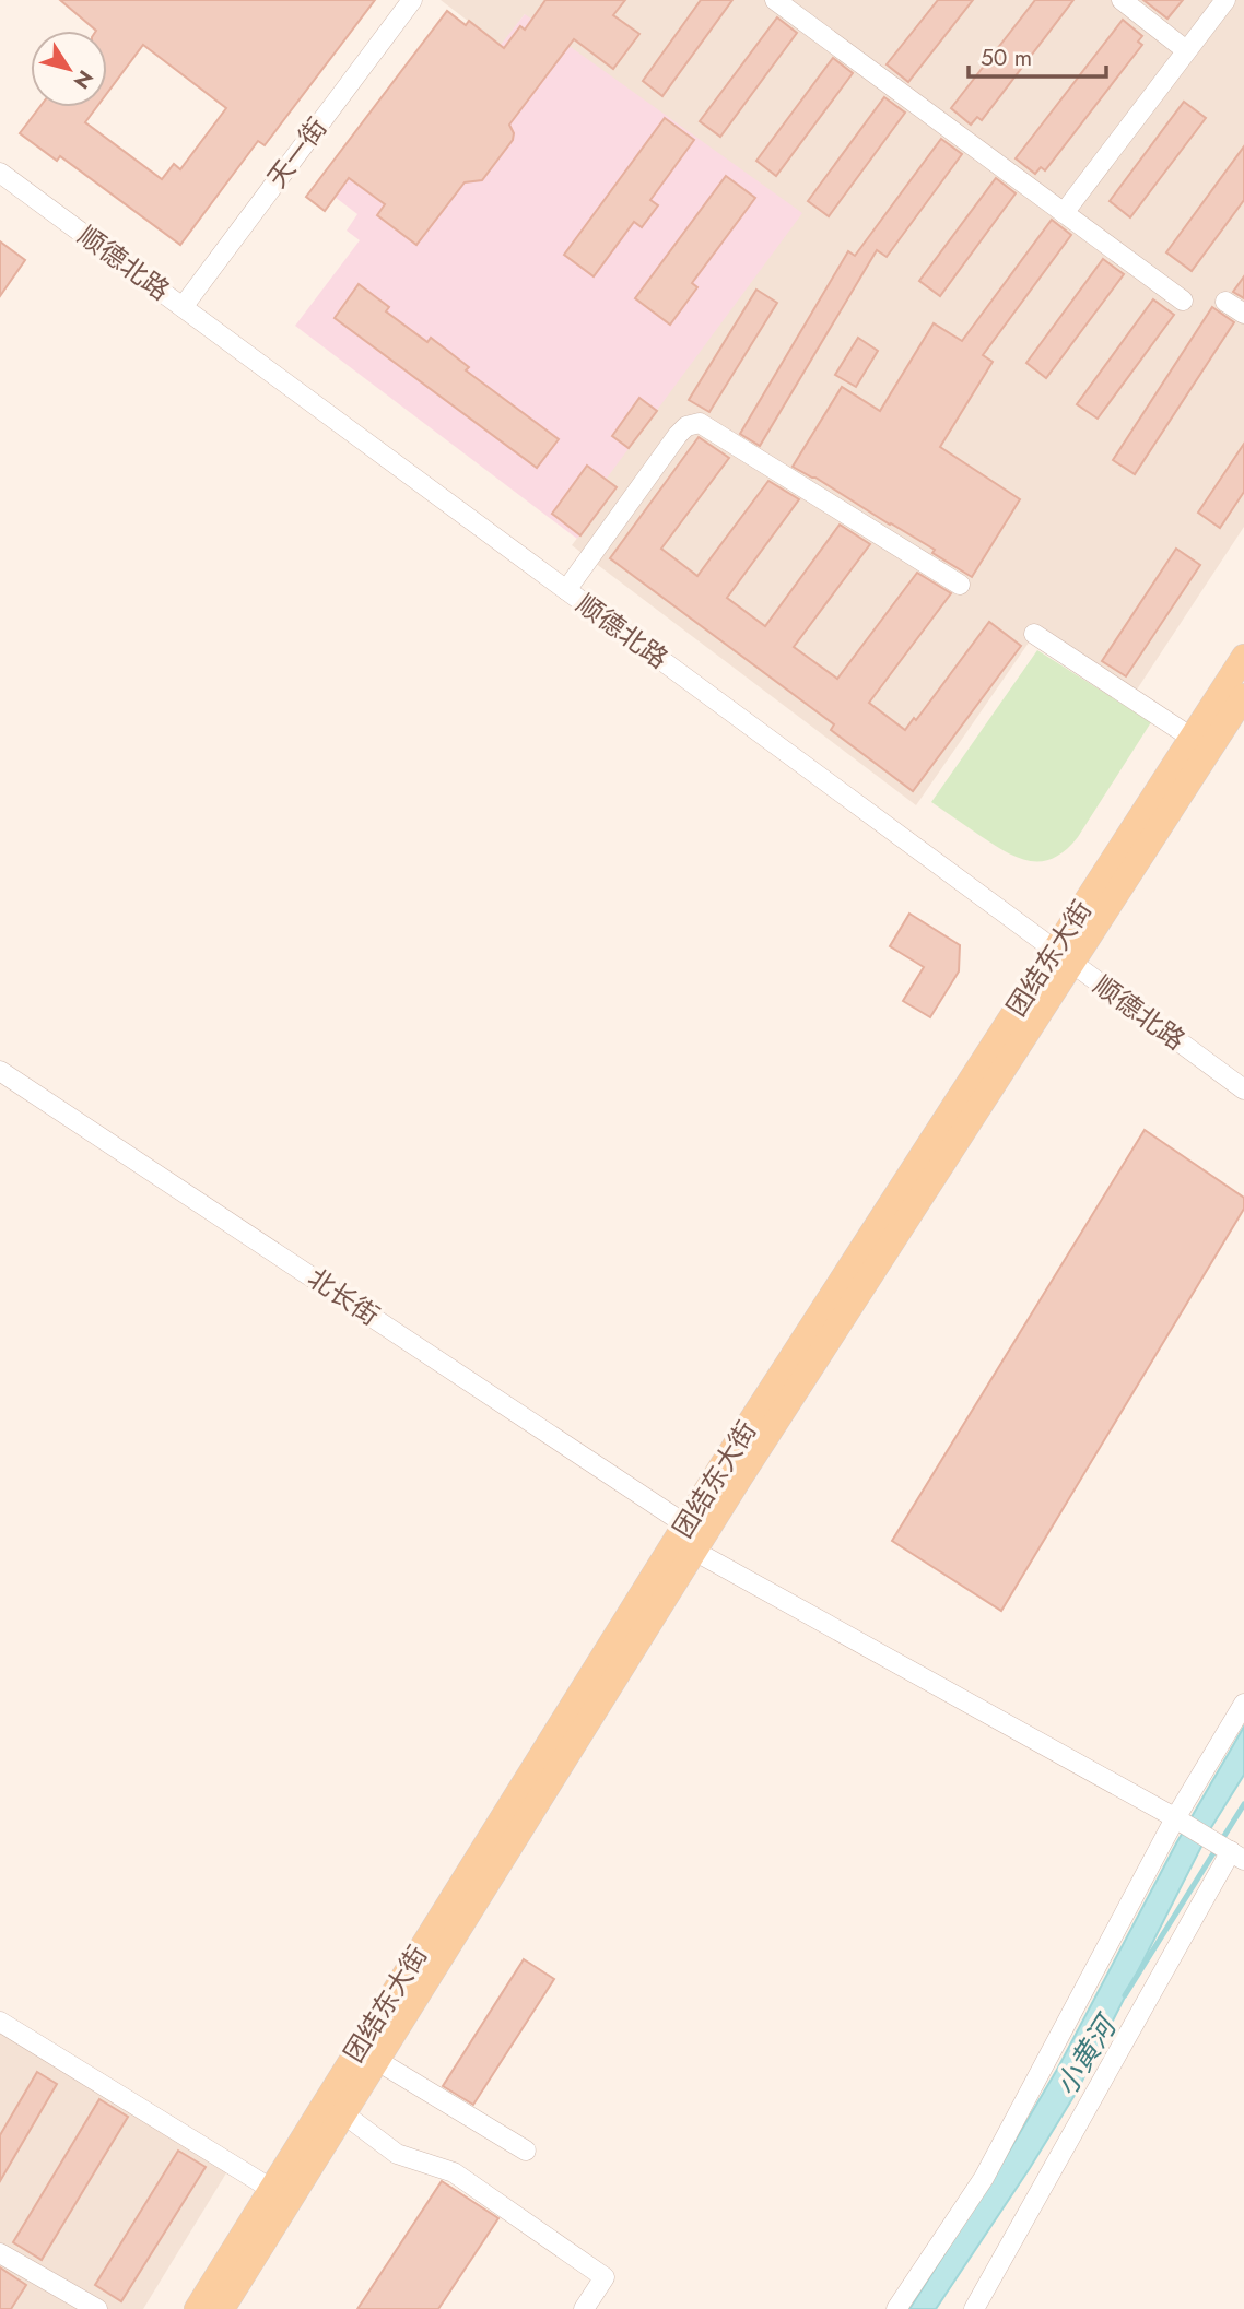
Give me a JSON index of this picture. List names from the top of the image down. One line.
{"streets":{"main road":["团结东大街"],"street":["天一街","顺德北路","北长街"]},"crossings":[["天一街","顺德北路"],["顺德北路","团结东大街"],["团结东大街","北长街"]],"water":["小黄河"],"scale_bar":"50 m","north":"bottom right"}
